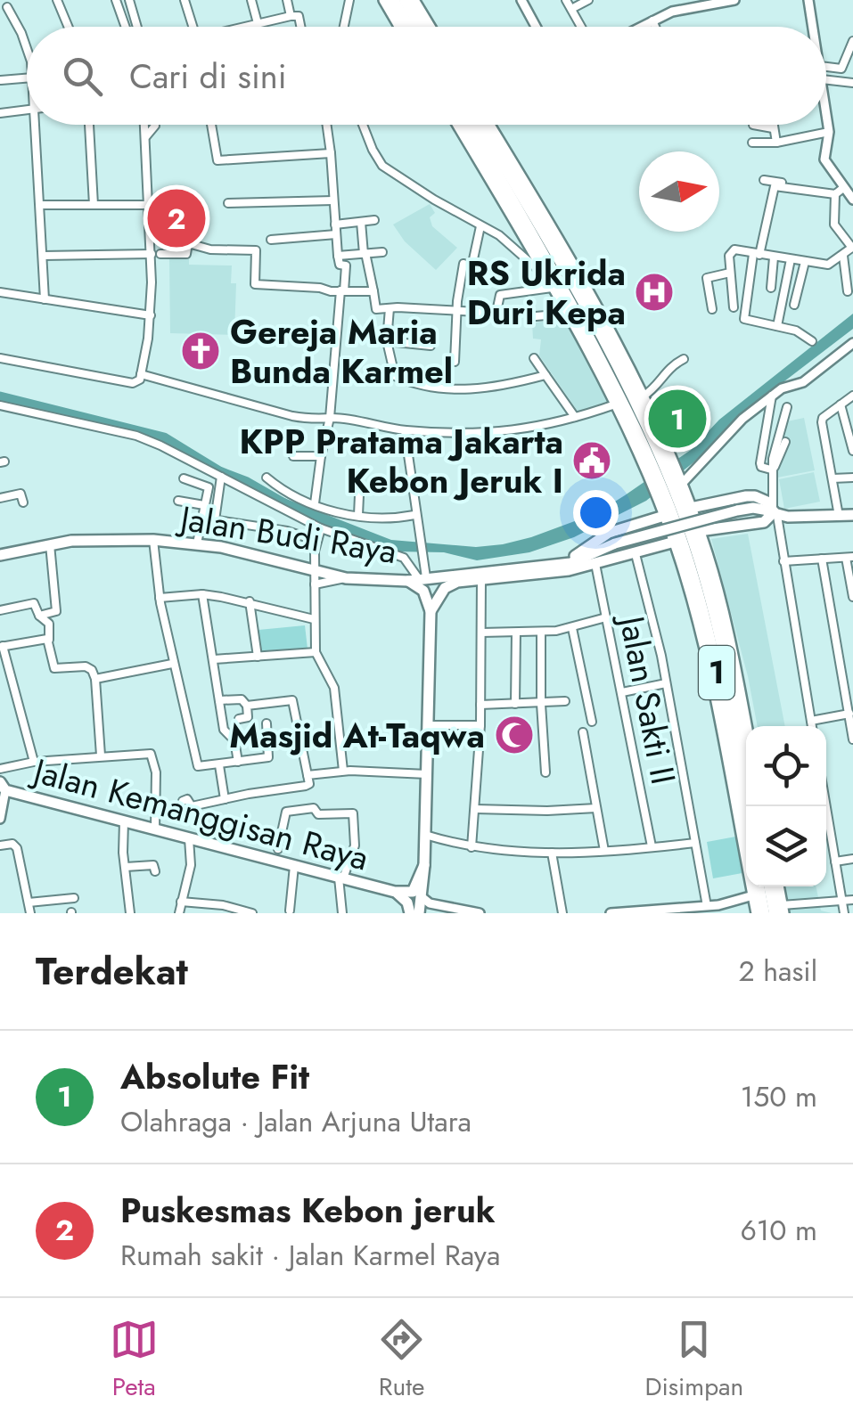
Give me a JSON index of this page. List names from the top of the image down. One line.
{"streets":{"highway":["1"],"main road":["Jalan Budi Raya","Jalan Kemanggisan Raya"],"street":["Jalan Sakti II"]},"crossings":[["Jalan Budi Raya","Jalan Sakti II"]],"places":{"hospital":["RS Ukrida Duri Kepa"],"church":["Gereja Maria Bunda Karmel"],"public building":["KPP Pratama Jakarta Kebon Jeruk I"],"mosque":["Masjid At-Taqwa"]},"north":"right","page":{"search":"Cari di sini","pins":["2","1"],"heading":["Terdekat","2 hasil"],"list":[{"mark":"1","name":"Absolute Fit","note":"Olahraga · Jalan Arjuna Utara","value":"150 m"},{"mark":"2","name":"Puskesmas Kebon jeruk","note":"Rumah sakit · Jalan Karmel Raya","value":"610 m"}],"nav":["Peta","Rute","Disimpan"]}}
